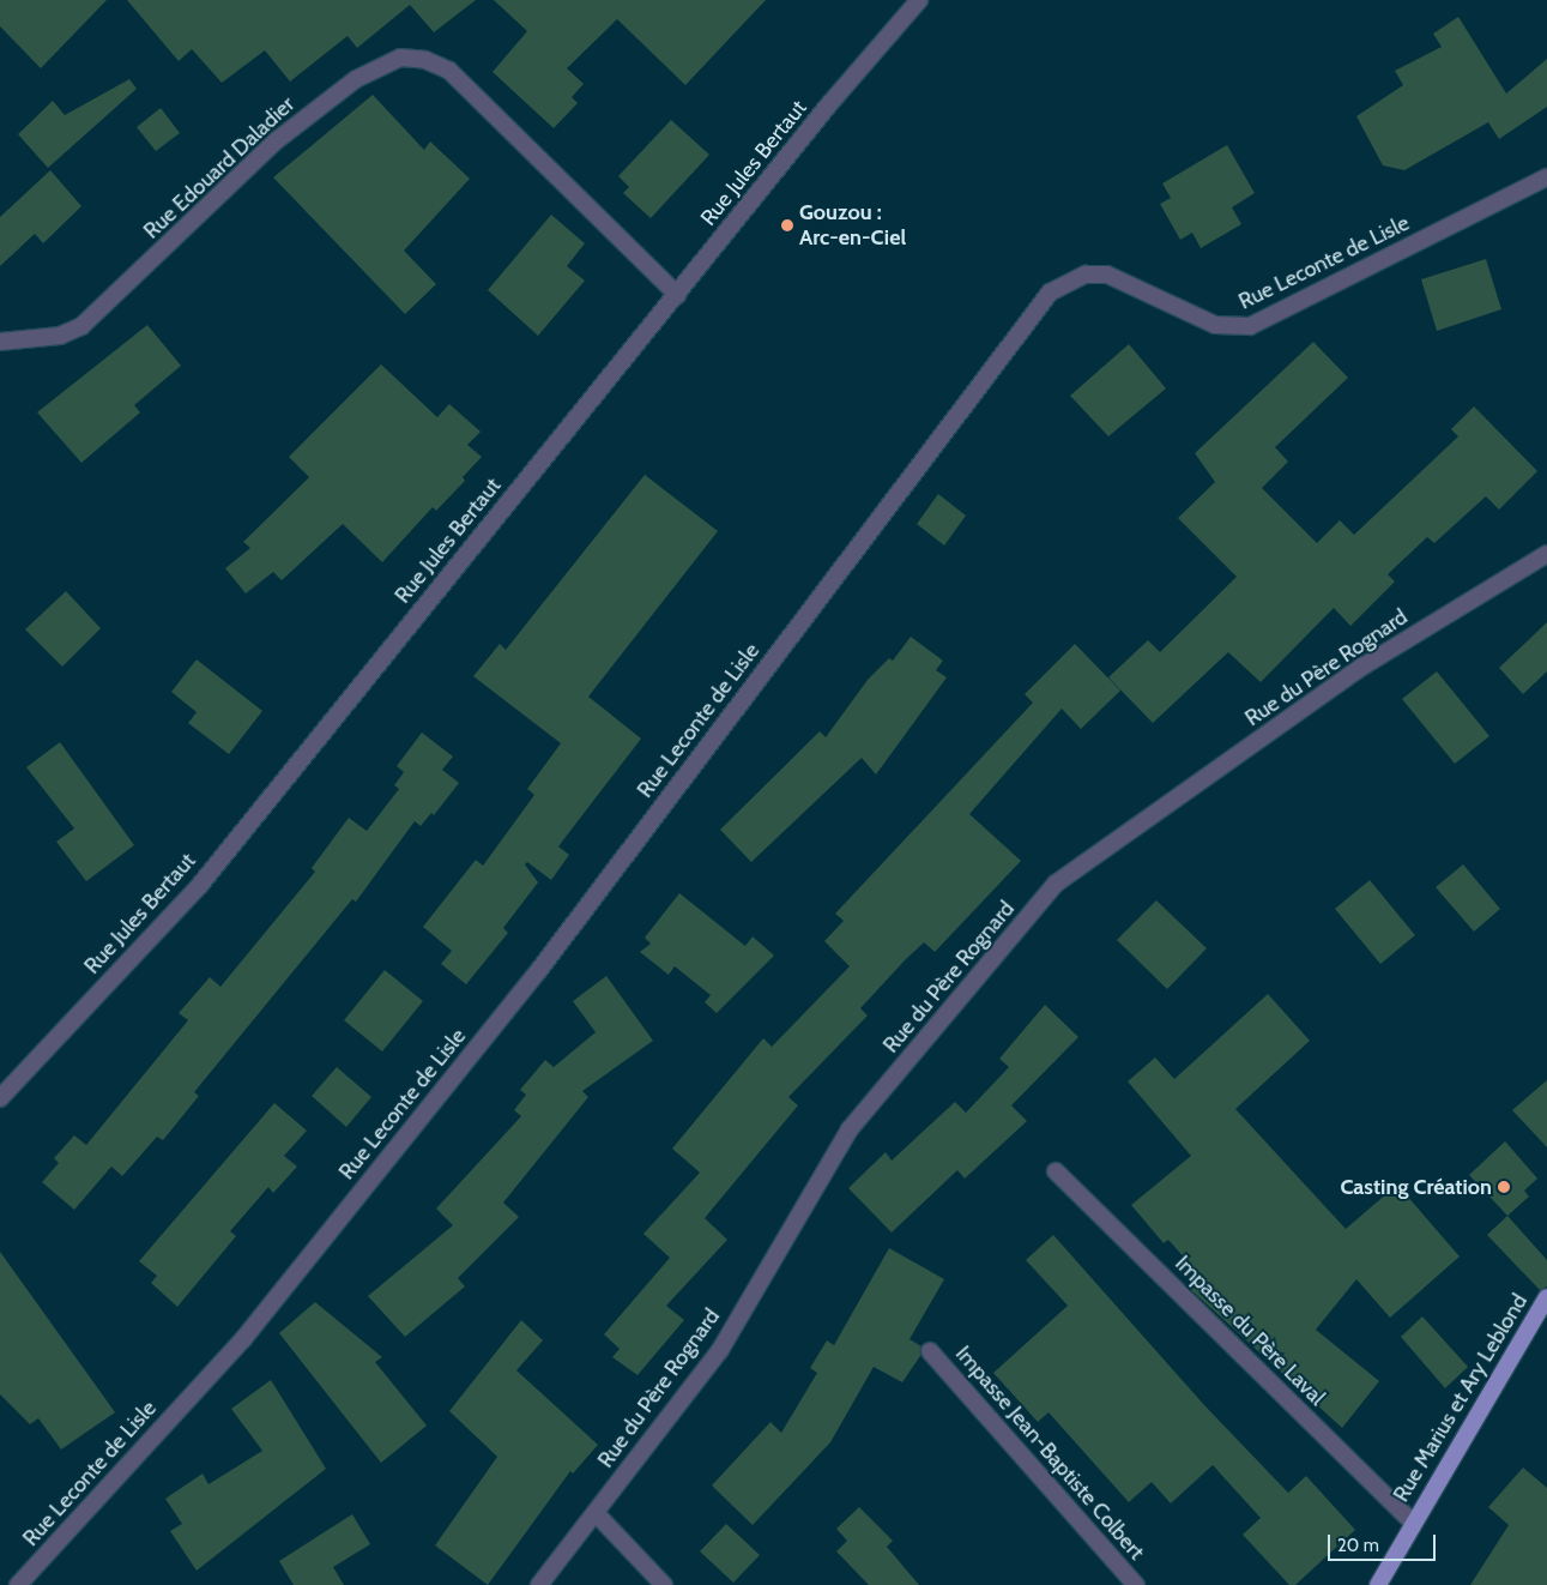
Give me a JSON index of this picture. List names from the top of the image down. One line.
{"streets":{"main road":["Rue Marius et Ary Leblond"],"street":["Rue Jules Bertaut","Rue Edouard Daladier","Rue Leconte de Lisle","Rue du Père Rognard","Impasse du Père Laval","Impasse Jean-Baptiste Colbert"]},"crossings":[["Rue Jules Bertaut","Rue Edouard Daladier"],["Impasse du Père Laval","Rue Marius et Ary Leblond"]],"places":["Gouzou : Arc-en-Ciel","Casting Création"],"scale_bar":"20 m"}
